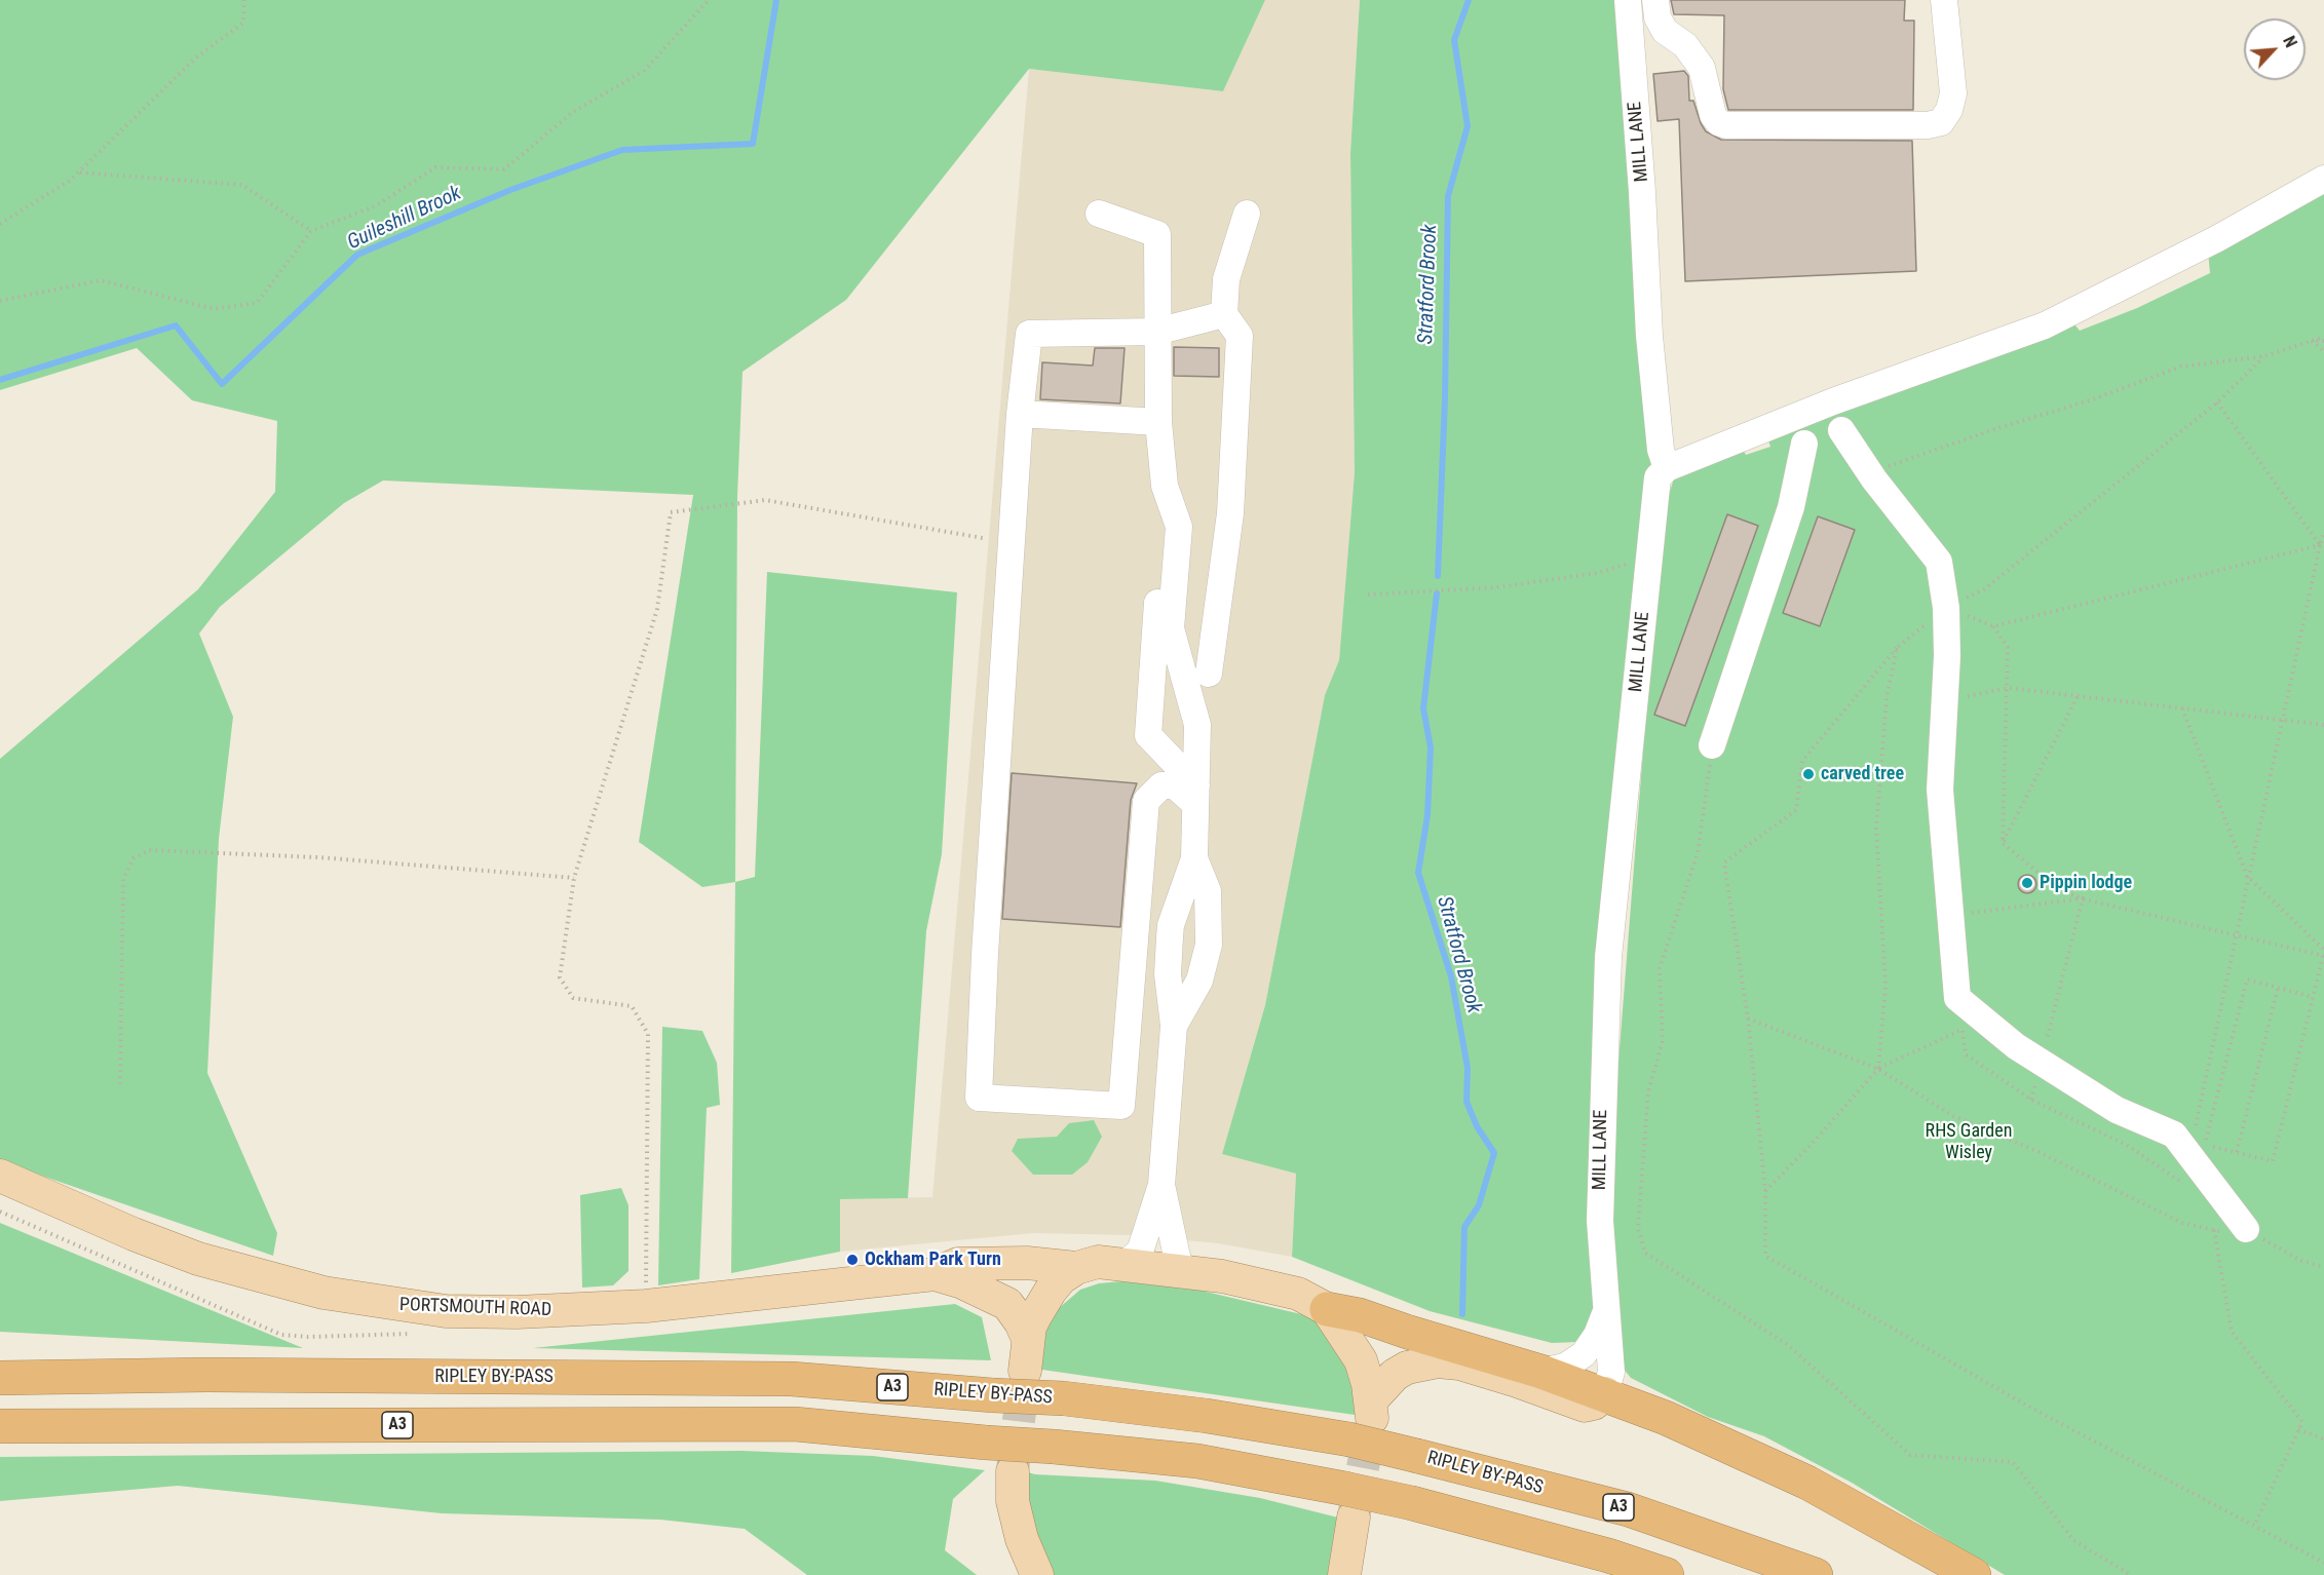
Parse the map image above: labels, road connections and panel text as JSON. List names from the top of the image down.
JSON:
{
  "streets": {
    "highway": ["RIPLEY BY-PASS", "A3"],
    "main road": ["PORTSMOUTH ROAD"],
    "street": ["MILL LANE"]
  },
  "water": ["Guileshill Brook", "Stratford Brook"],
  "parks": ["RHS Garden Wisley"],
  "places": ["carved tree", "Pippin lodge", "Ockham Park Turn"],
  "north": "top right"
}
